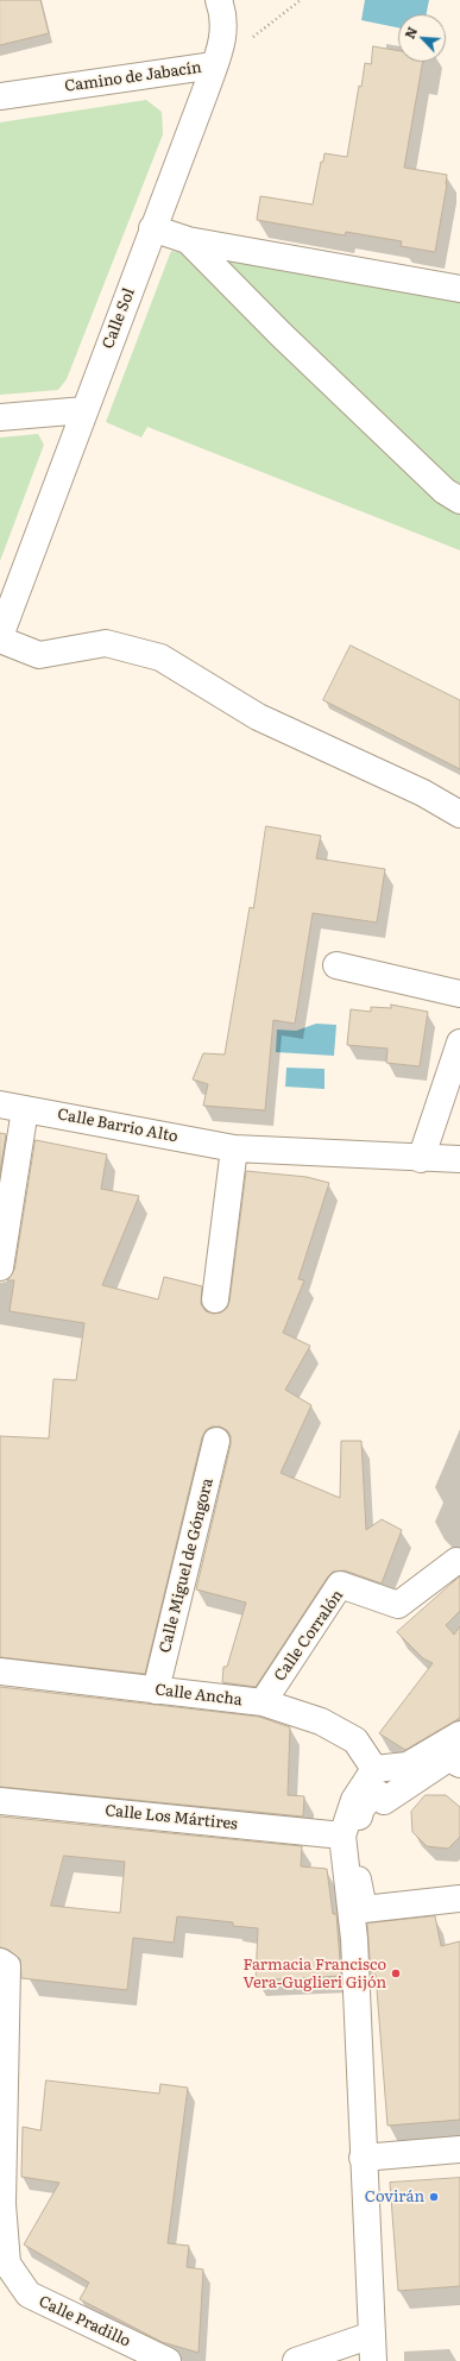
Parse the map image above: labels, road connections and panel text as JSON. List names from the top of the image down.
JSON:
{
  "streets": {
    "street": [
      "Camino de Jabacín",
      "Calle Sol",
      "Calle Barrio Alto",
      "Calle Miguel de Góngora",
      "Calle Corralón",
      "Calle Ancha",
      "Calle Los Mártires",
      "Calle Pradillo"
    ]
  },
  "crossings": [
    ["Camino de Jabacín", "Calle Sol"],
    ["Calle Miguel de Góngora", "Calle Ancha"],
    ["Calle Corralón", "Calle Ancha"]
  ],
  "places": ["Farmacia Francisco Vera-Guglieri Gijón", "Covirán"],
  "north": "top left"
}
